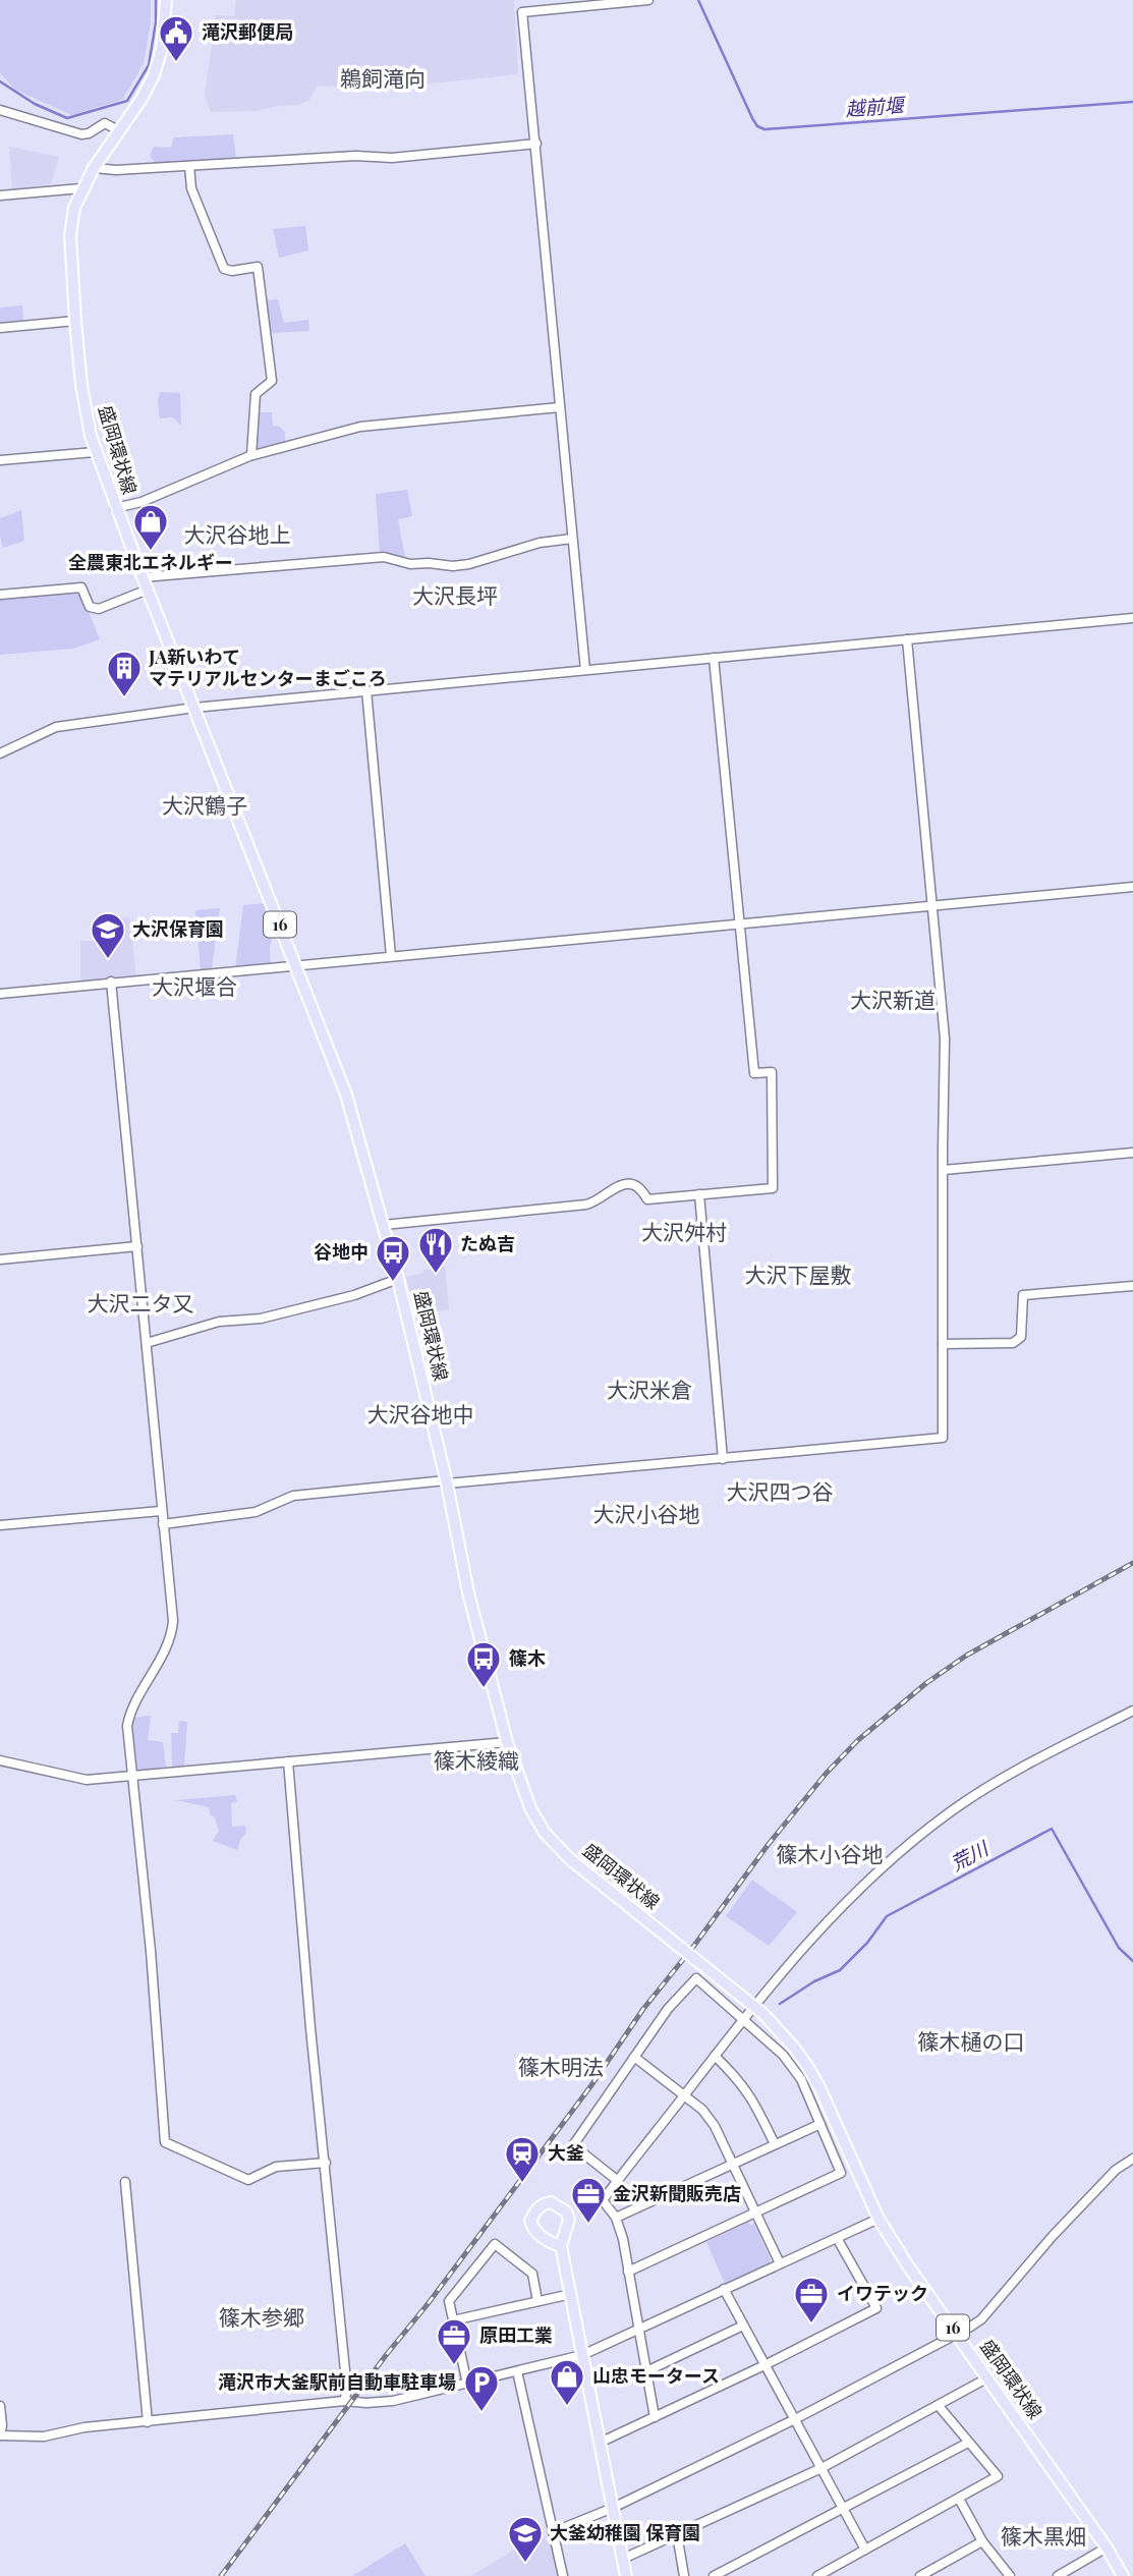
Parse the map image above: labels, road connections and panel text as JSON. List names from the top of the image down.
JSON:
{
  "streets": {
    "main road": ["盛岡環状線", "16"]
  },
  "districts": [
    "鵜飼滝向",
    "大沢谷地上",
    "大沢長坪",
    "大沢鶴子",
    "大沢堰合",
    "大沢新道",
    "大沢舛村",
    "大沢下屋敷",
    "大沢二タ又",
    "大沢米倉",
    "大沢谷地中",
    "大沢四つ谷",
    "大沢小谷地",
    "篠木綾織",
    "篠木小谷地",
    "篠木樋の口",
    "篠木明法",
    "篠木参郷",
    "篠木黒畑"
  ],
  "water": ["越前堰", "荒川"],
  "places": {
    "public building": ["滝沢郵便局"],
    "shop": ["全農東北エネルギー", "山忠モータース"],
    "building": ["JA新いわて マテリアルセンターまごころ"],
    "school or university": ["大沢保育園", "大釜幼稚園 保育園"],
    "restaurant": ["たぬ吉"],
    "bus stop": ["谷地中", "篠木"],
    "station": ["大釜"],
    "office": ["金沢新聞販売店", "イワテック", "原田工業"],
    "parking": ["滝沢市大釜駅前自動車駐車場"]
  }
}
